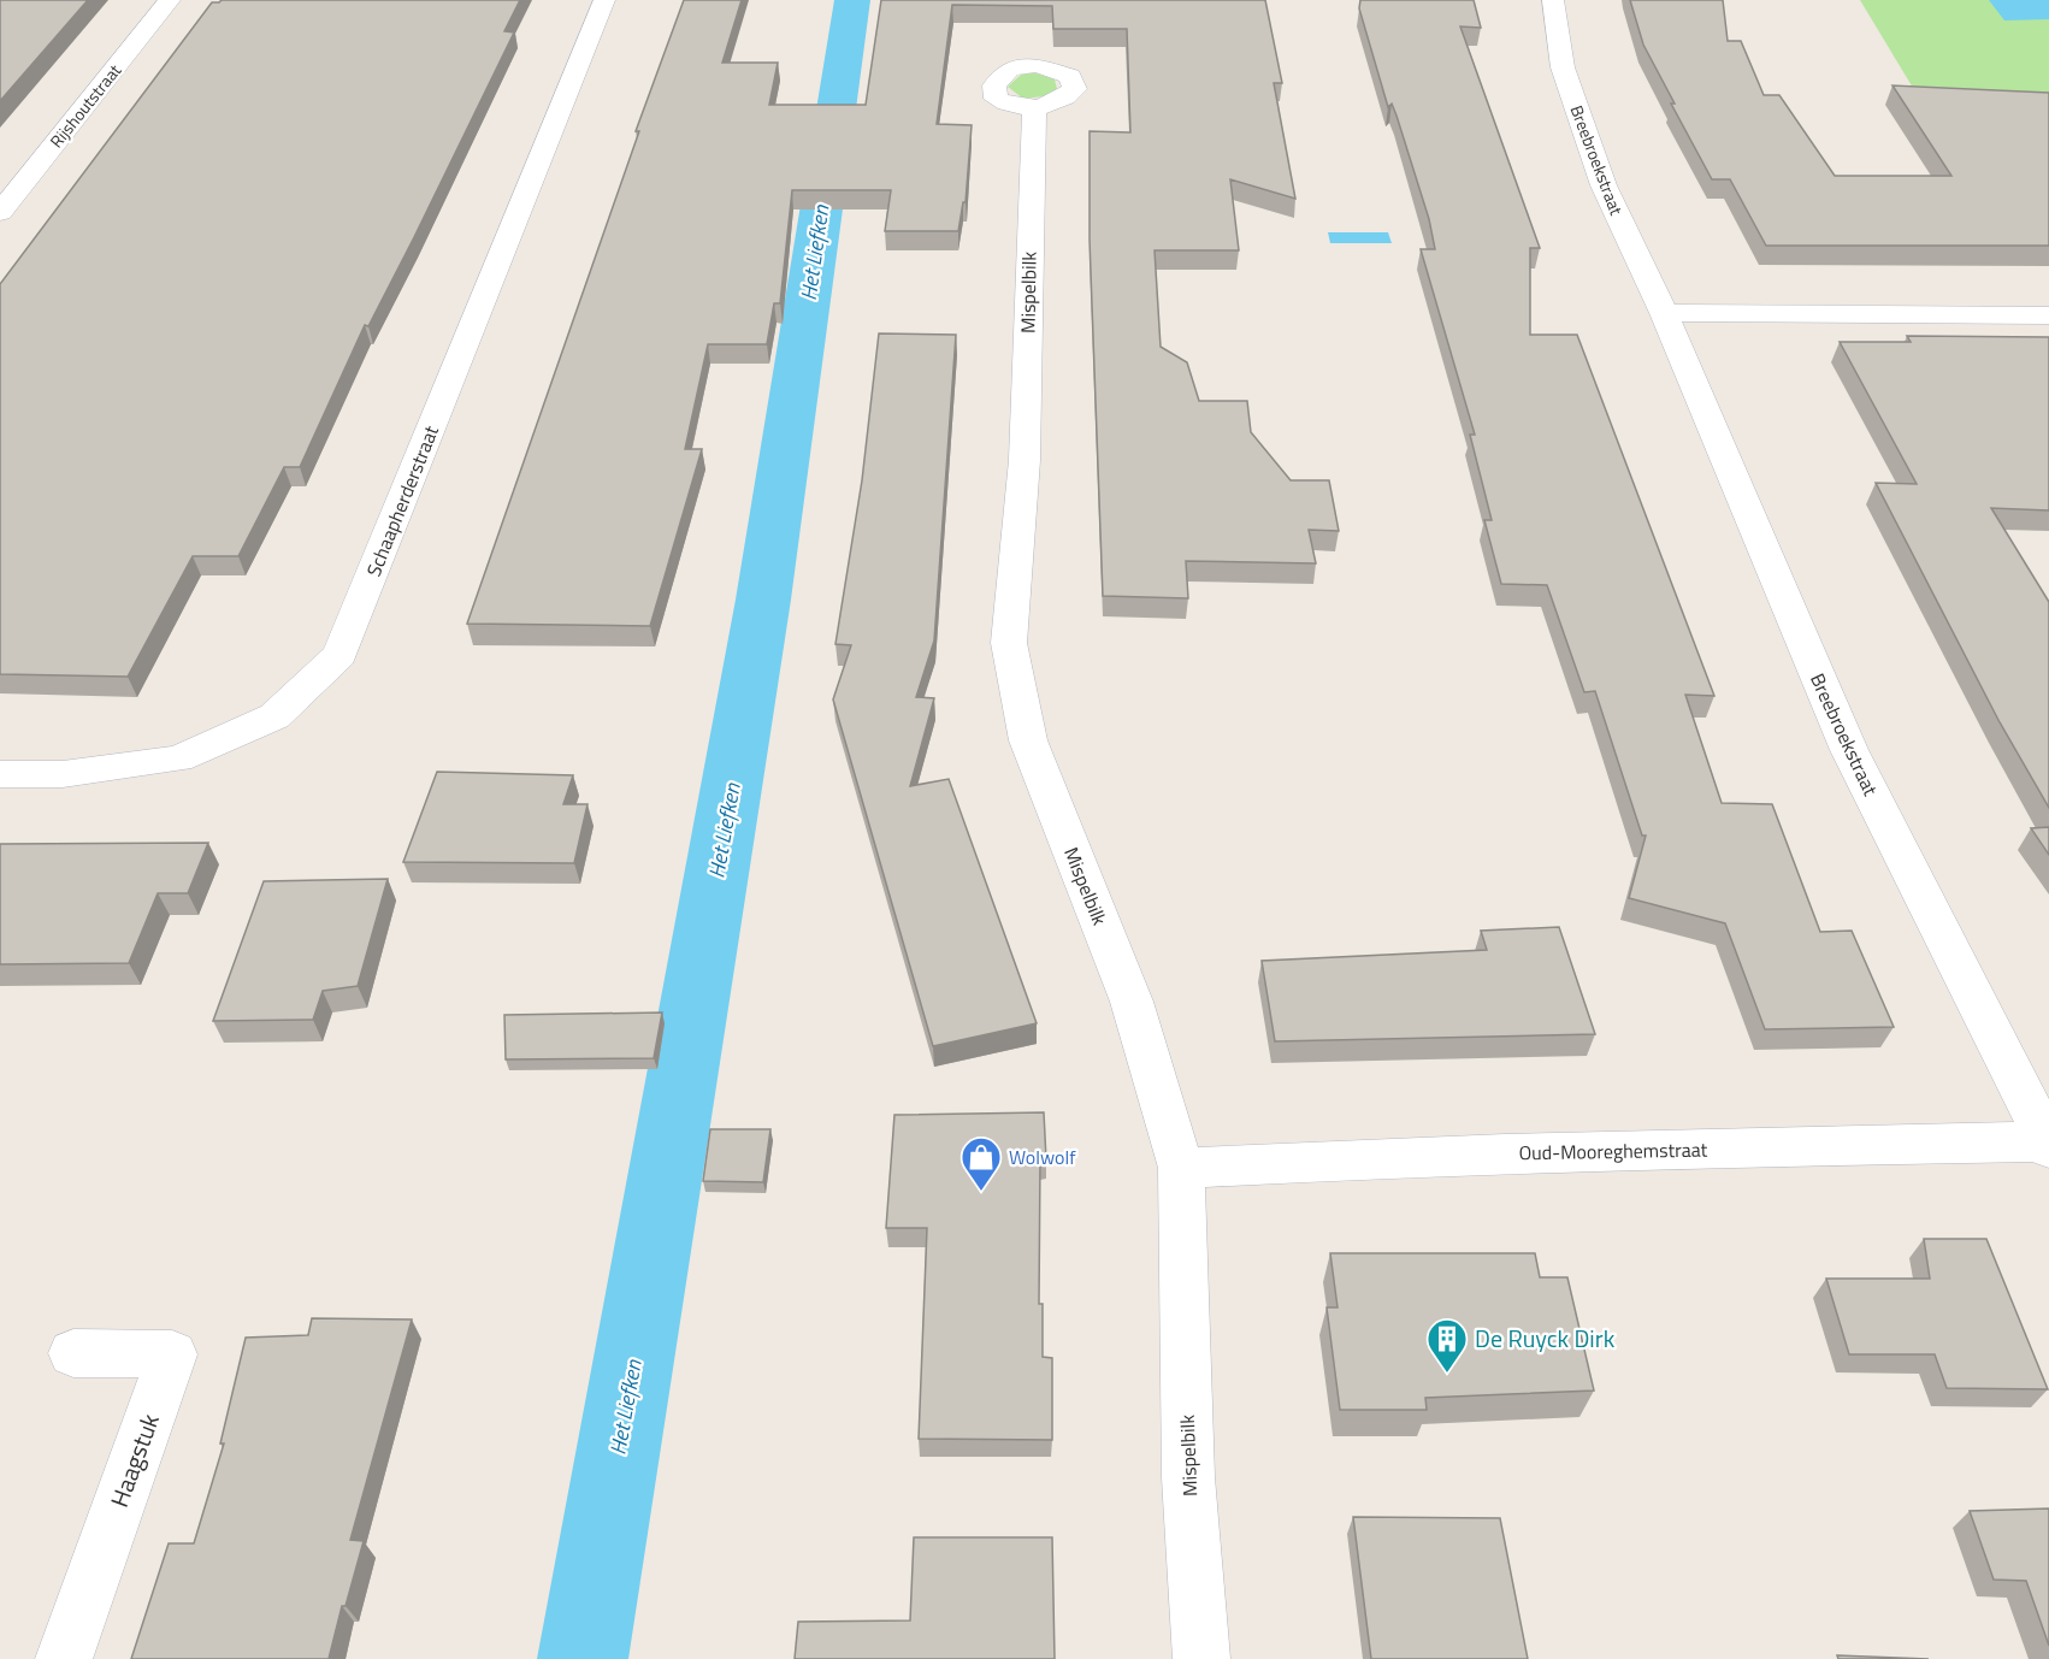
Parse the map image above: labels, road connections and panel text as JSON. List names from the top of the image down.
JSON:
{
  "streets": {
    "street": [
      "Rijshoutstraat",
      "Breebroekstraat",
      "Mispelbilk",
      "Schaapherderstraat",
      "Oud-Mooreghemstraat",
      "Haagstuk"
    ]
  },
  "crossings": [
    ["Breebroekstraat", "Oud-Mooreghemstraat"],
    ["Mispelbilk", "Oud-Mooreghemstraat"]
  ],
  "water": ["Het Liefken"],
  "places": {
    "shop": ["Wolwolf"],
    "building": ["De Ruyck Dirk"]
  }
}
